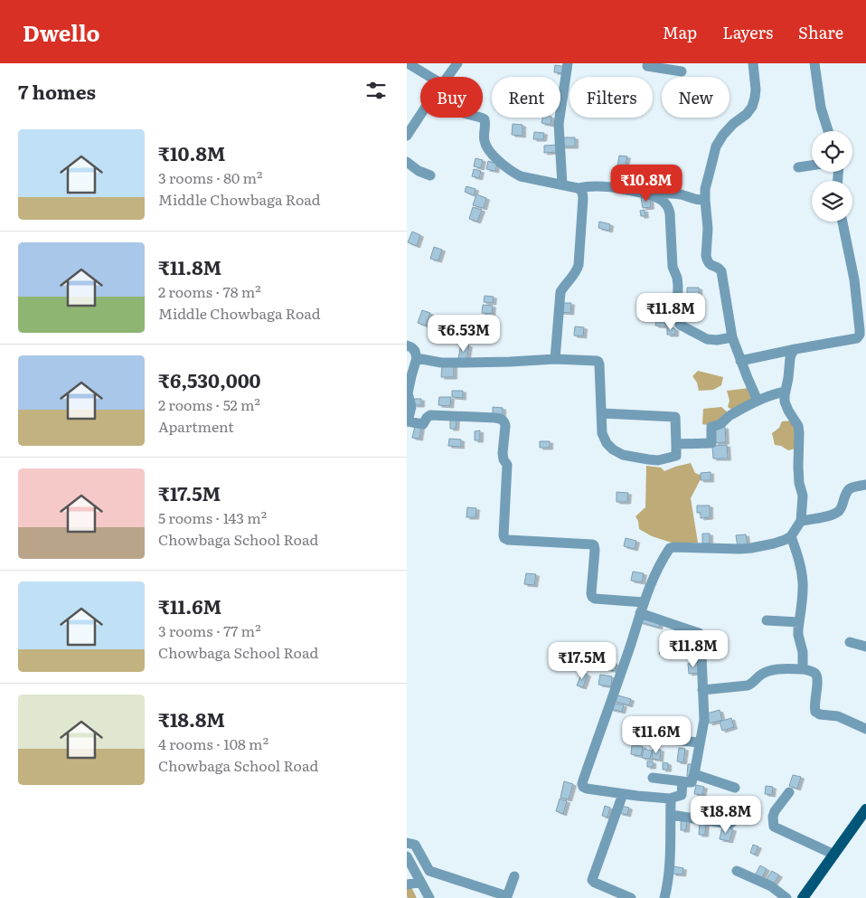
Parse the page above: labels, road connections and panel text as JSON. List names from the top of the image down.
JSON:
{
  "page": {
    "header": "Dwello",
    "nav": ["Map", "Layers", "Share"],
    "heading": "7 homes",
    "chip": [
      "Buy",
      "Rent",
      "Filters",
      "New"
    ],
    "list": [
      {
        "name": "₹10.8M",
        "note": "3 rooms · 80 m² · Middle Chowbaga Road"
      },
      {
        "name": "₹11.8M",
        "note": "2 rooms · 78 m² · Middle Chowbaga Road"
      },
      {
        "name": "₹6,530,000",
        "note": "2 rooms · 52 m² · Apartment"
      },
      {
        "name": "₹17.5M",
        "note": "5 rooms · 143 m² · Chowbaga School Road"
      },
      {
        "name": "₹11.6M",
        "note": "3 rooms · 77 m² · Chowbaga School Road"
      },
      {
        "name": "₹18.8M",
        "note": "4 rooms · 108 m² · Chowbaga School Road"
      }
    ],
    "price": [
      "₹10.8M",
      "₹11.8M",
      "₹6.53M",
      "₹11.8M",
      "₹17.5M",
      "₹11.6M",
      "₹18.8M"
    ]
  }
}
